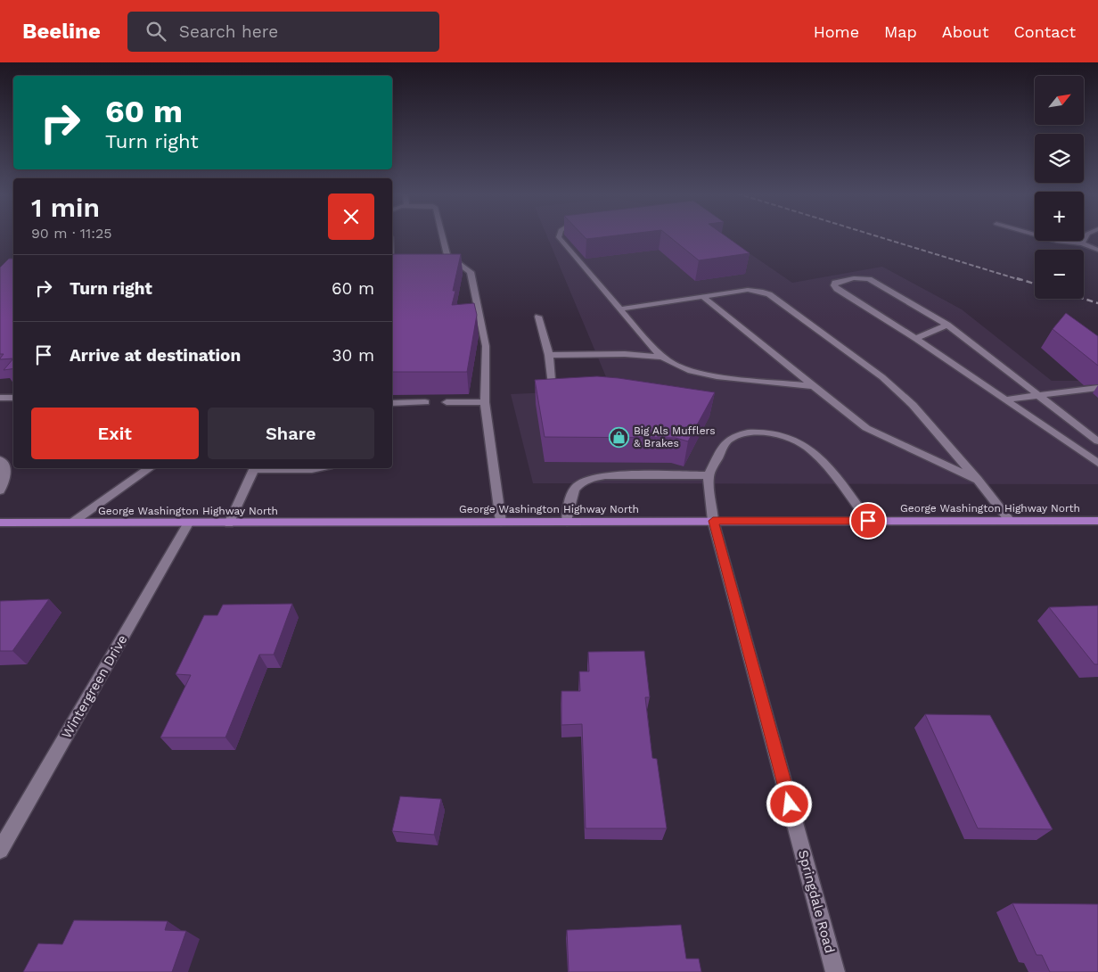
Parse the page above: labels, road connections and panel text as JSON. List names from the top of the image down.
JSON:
{
  "streets": {
    "main road": ["George Washington Highway North"],
    "street": ["Wintergreen Drive", "Springdale Road"]
  },
  "crossings": [
    ["George Washington Highway North", "Wintergreen Drive"],
    ["George Washington Highway North", "Springdale Road"]
  ],
  "places": {
    "shop": ["Big Als Mufflers & Brakes"]
  },
  "north": "top right",
  "page": {
    "header": "Beeline",
    "search": "Search here",
    "nav": [
      "Home",
      "Map",
      "About",
      "Contact"
    ],
    "map_buttons": ["+", "−"],
    "turn": ["60 m", "Turn right"],
    "heading": ["1 min", "90 m · 11:25"],
    "list": [
      {
        "name": "Turn right",
        "value": "60 m"
      },
      {
        "name": "Arrive at destination",
        "value": "30 m"
      }
    ],
    "buttons": ["Exit", "Share"]
  }
}
